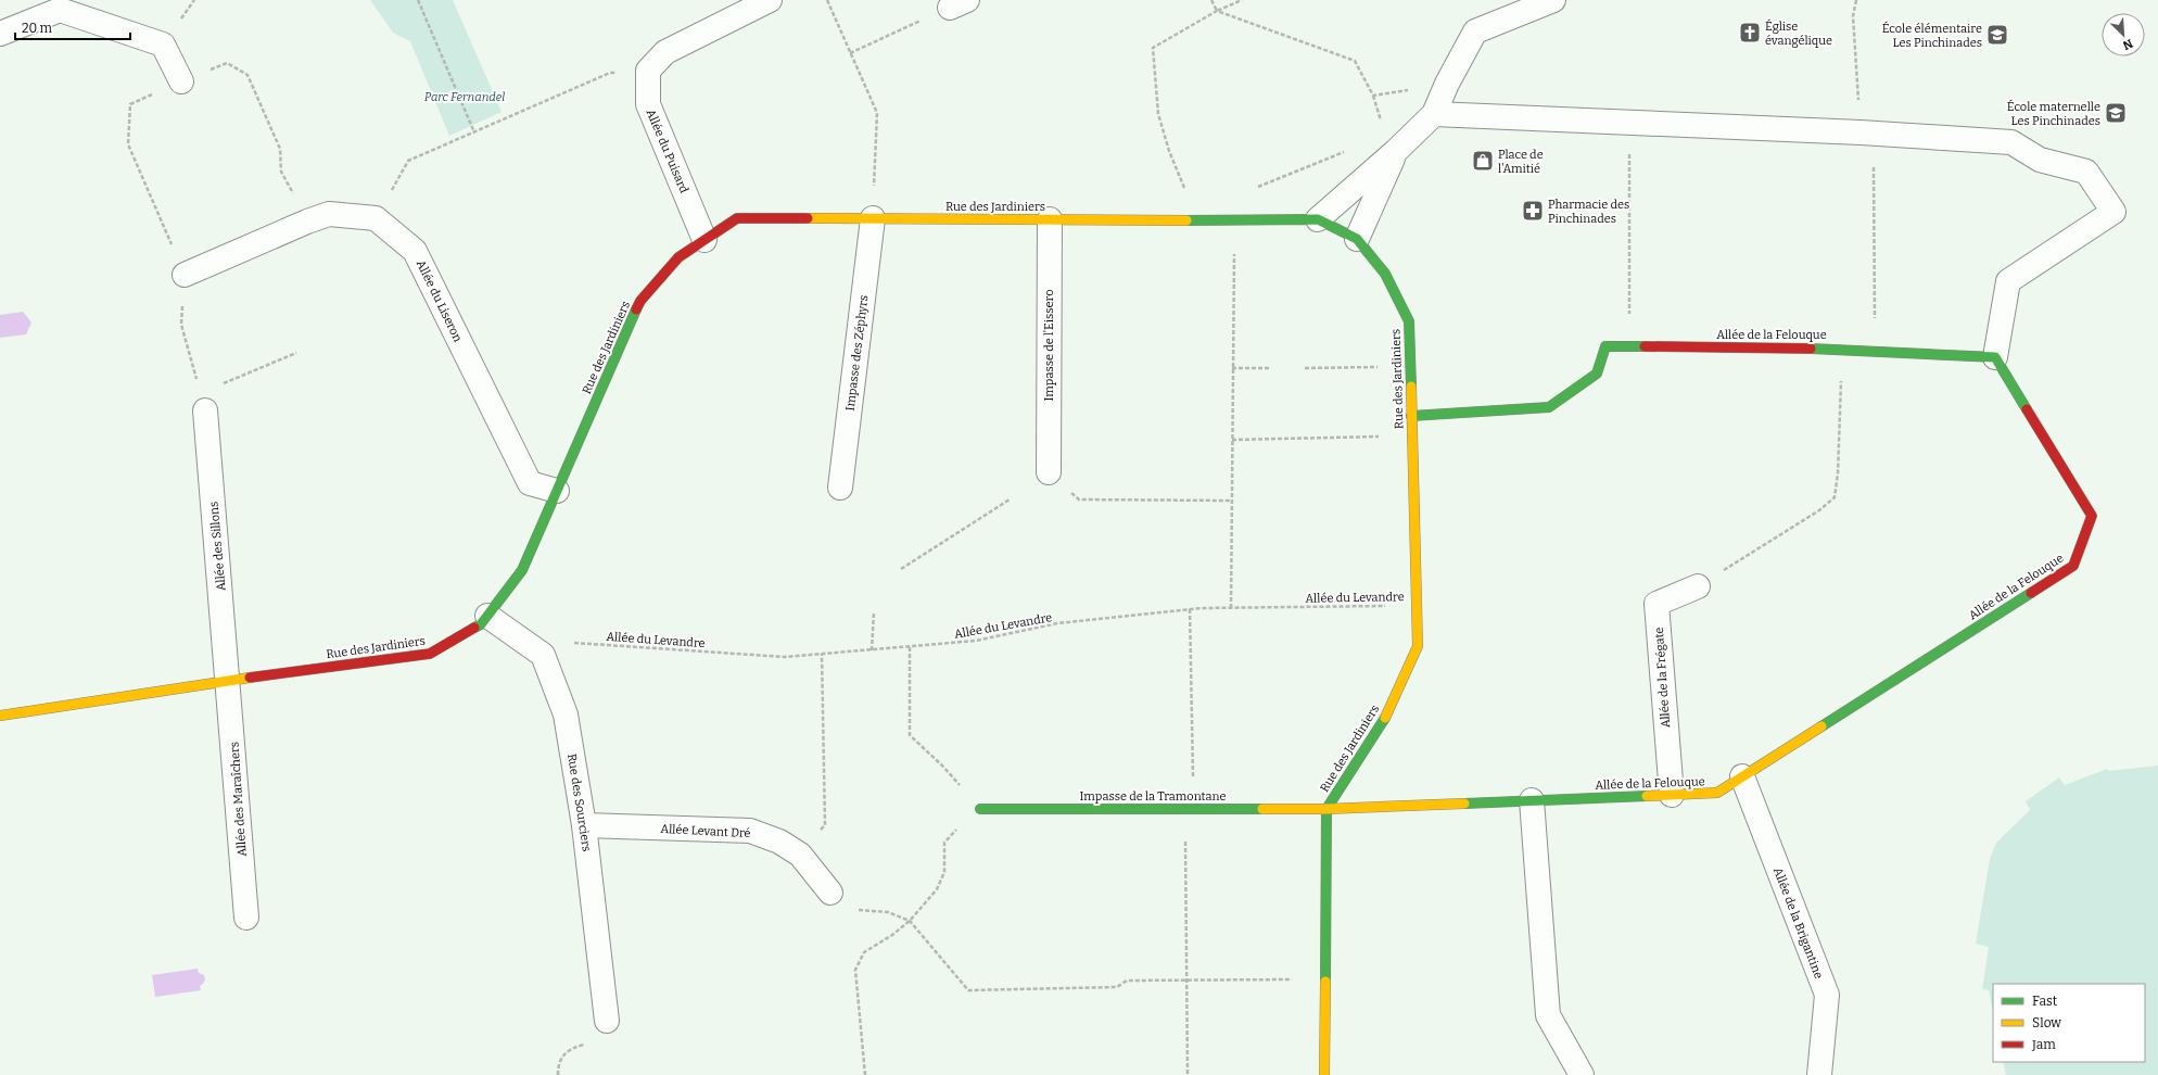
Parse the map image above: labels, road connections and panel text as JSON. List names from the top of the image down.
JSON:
{
  "streets": {
    "street": [
      "Allée du Puisard",
      "Rue des Jardiniers",
      "Allée du Liseron",
      "Allée de la Felouque",
      "Impasse de l’Eissero",
      "Impasse des Zéphyrs",
      "Allée des Sillons",
      "Allée de la Frégate",
      "Impasse de la Tramontane",
      "Allée des Maraîchers",
      "Rue des Sourciers",
      "Allée Levant Dré",
      "Allée de la Brigantine"
    ],
    "path": ["Allée du Levandre"]
  },
  "crossings": [
    ["Allée du Puisard", "Rue des Jardiniers"],
    ["Rue des Jardiniers", "Allée du Liseron"],
    ["Rue des Jardiniers", "Allée de la Felouque"],
    ["Rue des Jardiniers", "Impasse de l’Eissero"],
    ["Rue des Jardiniers", "Impasse des Zéphyrs"],
    ["Rue des Jardiniers", "Allée des Sillons"],
    ["Rue des Jardiniers", "Allée du Levandre"],
    ["Rue des Jardiniers", "Impasse de la Tramontane"],
    ["Rue des Jardiniers", "Allée des Maraîchers"],
    ["Allée de la Felouque", "Allée de la Frégate"],
    ["Allée de la Felouque", "Impasse de la Tramontane"],
    ["Allée de la Felouque", "Allée de la Brigantine"],
    ["Allée des Sillons", "Allée des Maraîchers"],
    ["Allée du Levandre", "Rue des Sourciers"],
    ["Rue des Sourciers", "Allée Levant Dré"]
  ],
  "parks": ["Parc Fernandel"],
  "places": {
    "church": ["Église évangélique"],
    "school or university": ["École élémentaire Les Pinchinades", "École maternelle Les Pinchinades"],
    "shop": ["Place de l'Amitié"],
    "pharmacy": ["Pharmacie des Pinchinades"]
  },
  "legend": ["Fast", "Slow", "Jam"],
  "scale_bar": "20 m",
  "north": "bottom right"
}
